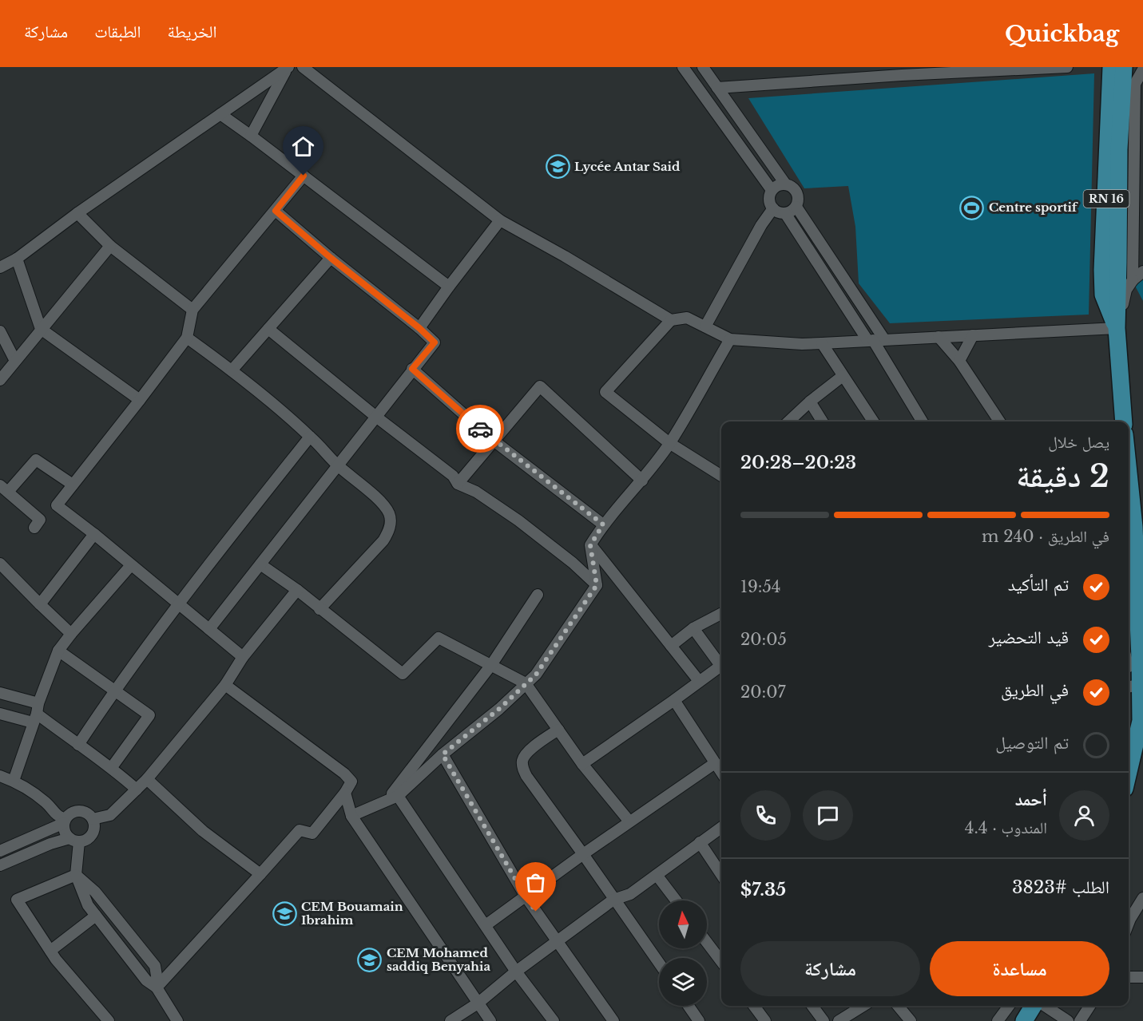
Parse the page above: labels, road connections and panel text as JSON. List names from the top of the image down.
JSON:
{
  "streets": {
    "main road": ["RN 16"]
  },
  "places": {
    "school or university": ["Lycée Antar Said", "CEM Bouamain Ibrahim", "CEM Mohamed saddiq Benyahia"],
    "sports": ["Centre sportif"]
  },
  "north": "top",
  "page": {
    "header": "Quickbag",
    "nav": ["الخريطة", "الطبقات", "مشاركة"],
    "heading": ["2 دقيقة", "يصل خلال", "20:23–20:28"],
    "panel": [
      "أحمد",
      "المندوب · 4.4",
      "الطلب #3823",
      "$7.35"
    ],
    "bar": "في الطريق · 240 m",
    "list": [
      ["تم التأكيد", "19:54"],
      ["قيد التحضير", "20:05"],
      ["في الطريق", "20:07"],
      "تم التوصيل"
    ],
    "buttons": ["مساعدة", "مشاركة"]
  }
}
